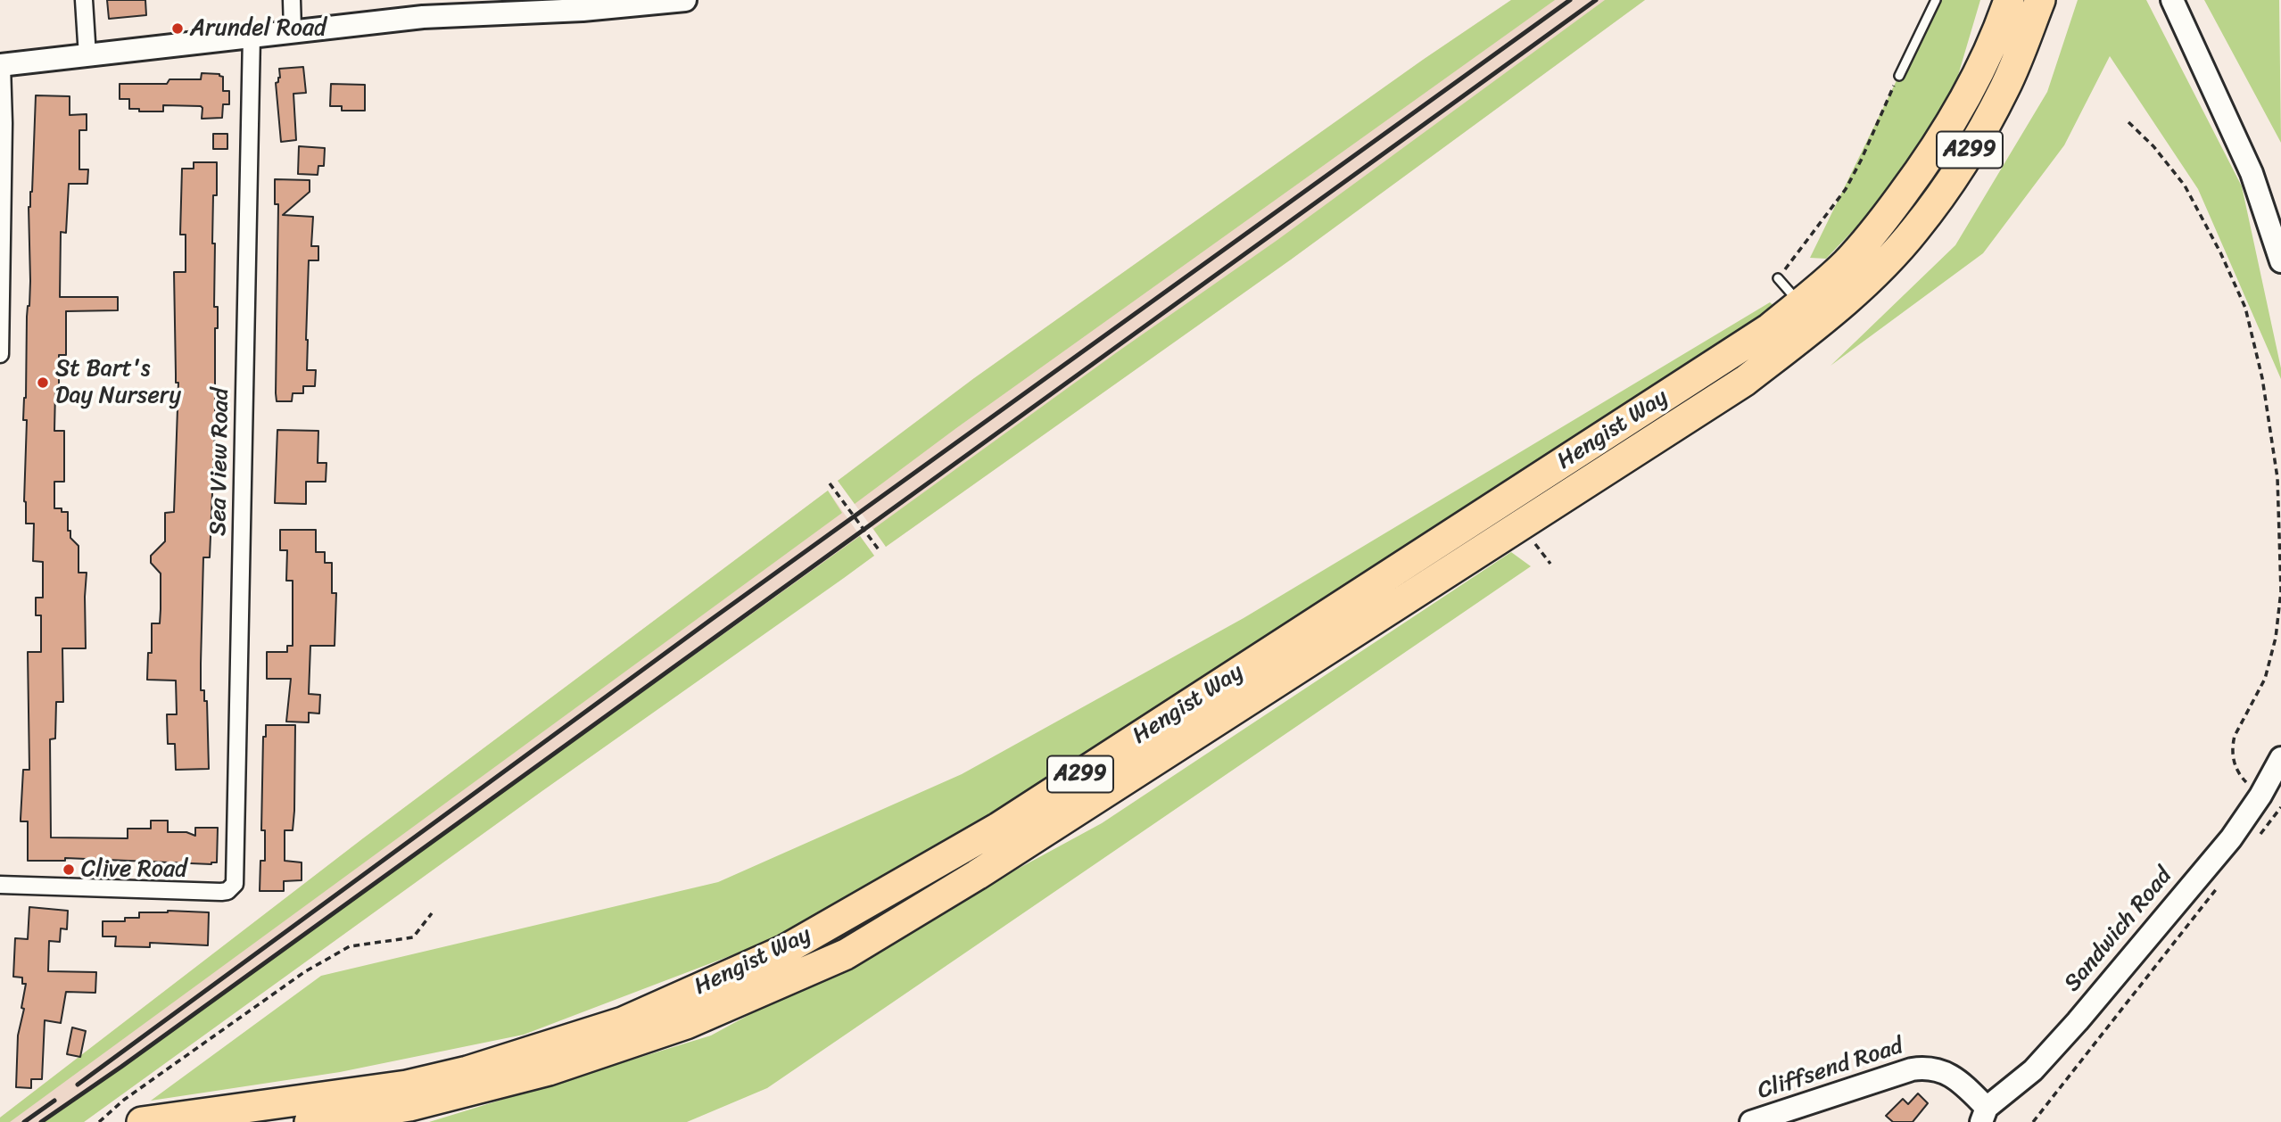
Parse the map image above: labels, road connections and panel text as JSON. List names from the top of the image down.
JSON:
{
  "streets": {
    "highway": ["A299", "Hengist Way"],
    "street": ["Sea View Road", "Sandwich Road", "Cliffsend Road"]
  },
  "crossings": [
    ["Sandwich Road", "Cliffsend Road"]
  ],
  "places": ["Arundel Road", "St Bart's Day Nursery", "Clive Road"]
}
